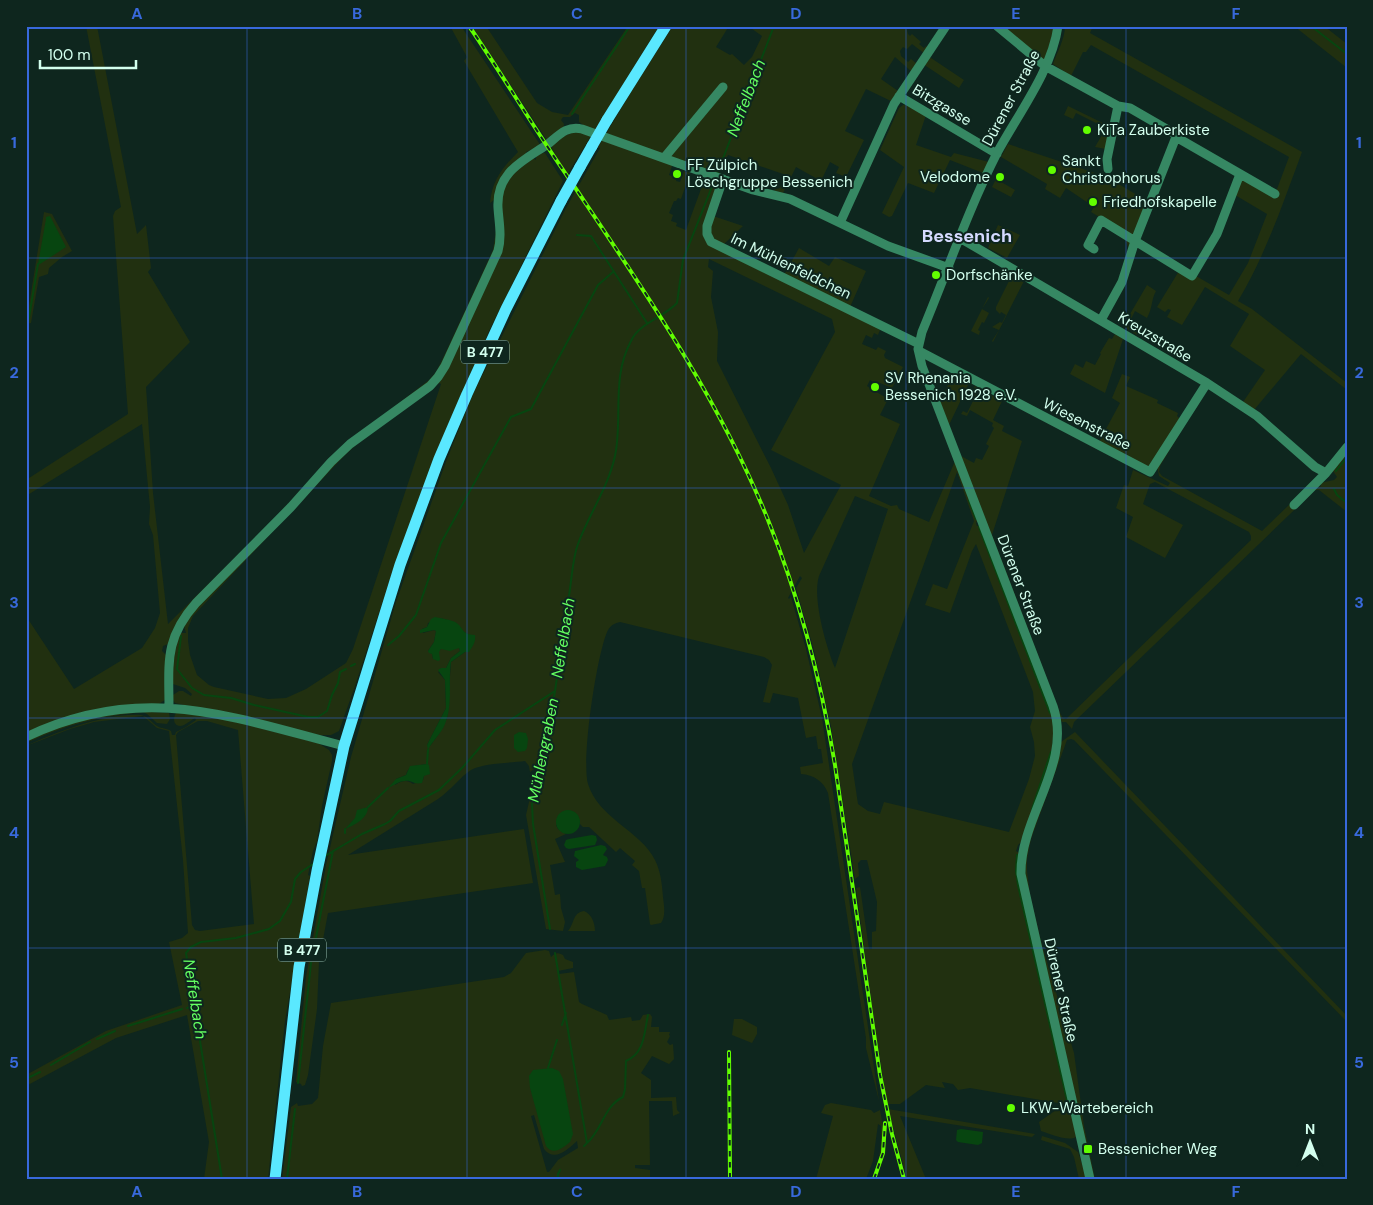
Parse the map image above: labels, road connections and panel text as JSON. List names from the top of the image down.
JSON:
{
  "streets": {
    "main road": ["B 477"],
    "street": [
      "Dürener Straße",
      "Bitzgasse",
      "Im Mühlenfeldchen",
      "Kreuzstraße",
      "Wiesenstraße"
    ]
  },
  "crossings": [
    ["Dürener Straße", "Bitzgasse"],
    ["Dürener Straße", "Im Mühlenfeldchen"],
    ["Dürener Straße", "Kreuzstraße"],
    ["Dürener Straße", "Wiesenstraße"],
    ["Im Mühlenfeldchen", "Wiesenstraße"],
    ["Kreuzstraße", "Wiesenstraße"]
  ],
  "districts": ["Bessenich"],
  "water": ["Neffelbach", "Mühlengraben"],
  "places": {
    "other": [
      "KiTa Zauberkiste",
      "Sankt Christophorus",
      "FF Zülpich Löschgruppe Bessenich",
      "Velodome",
      "Friedhofskapelle",
      "Dorfschänke",
      "SV Rhenania Bessenich 1928 e.V.",
      "LKW-Wartebereich"
    ],
    "transit": ["Bessenicher Weg"]
  },
  "scale_bar": "100 m",
  "north": "top",
  "grid": {
    "columns": [
      "A",
      "B",
      "C",
      "D",
      "E",
      "F"
    ],
    "rows": [
      "1",
      "2",
      "3",
      "4",
      "5"
    ]
  }
}
